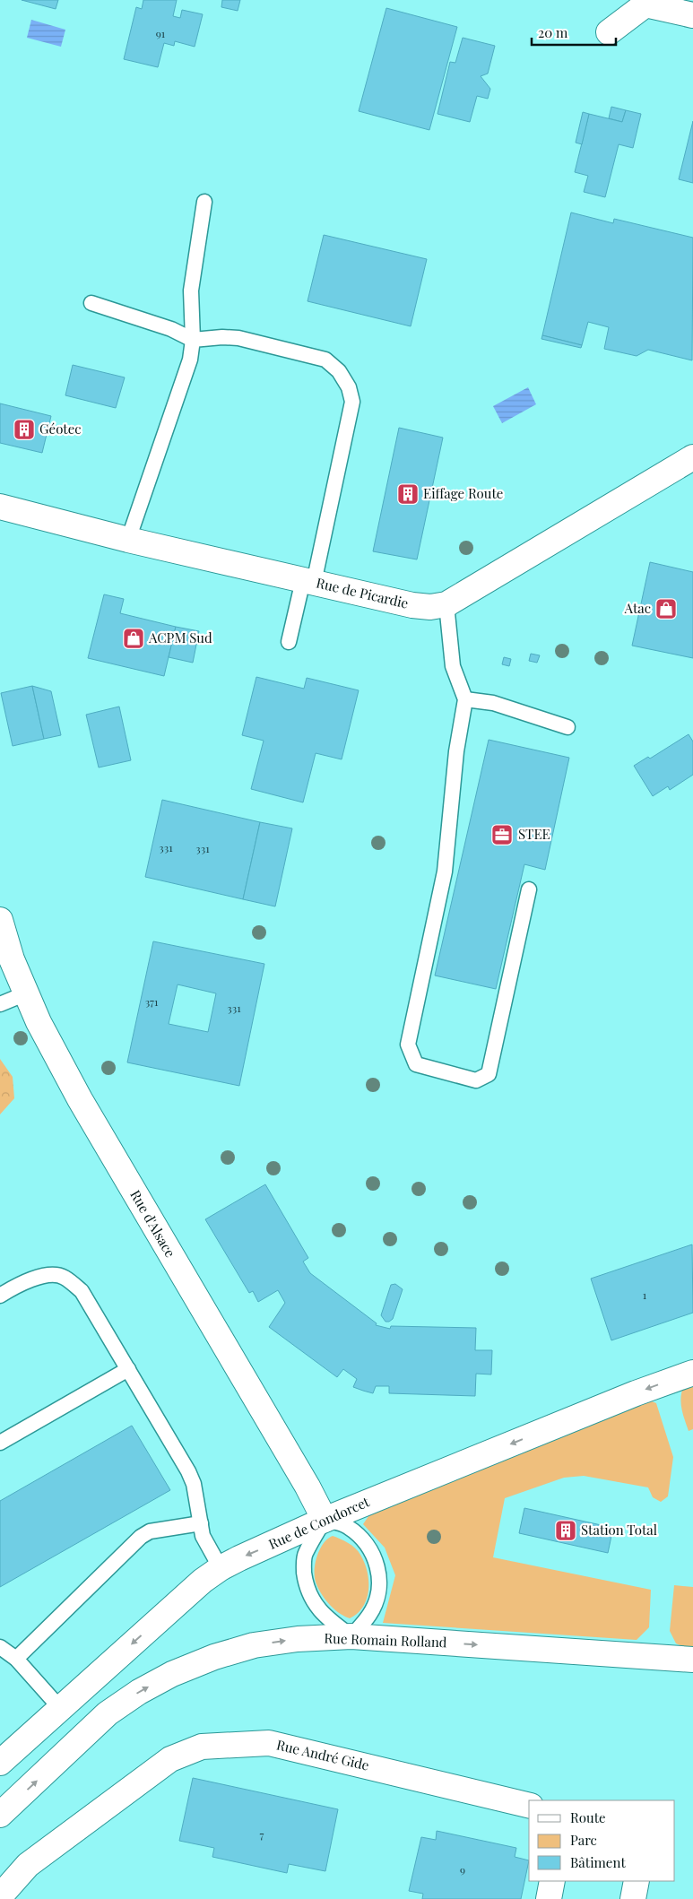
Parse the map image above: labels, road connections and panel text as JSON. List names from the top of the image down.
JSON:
{
  "streets": {
    "street": [
      "Rue de Picardie",
      "Rue d'Alsace",
      "Rue de Condorcet",
      "Rue Romain Rolland",
      "Rue André Gide"
    ]
  },
  "crossings": [
    ["Rue d'Alsace", "Rue de Condorcet"],
    ["Rue d'Alsace", "Rue Romain Rolland"],
    ["Rue de Condorcet", "Rue Romain Rolland"]
  ],
  "one_way": ["Rue de Condorcet", "Rue Romain Rolland"],
  "places": {
    "building": ["Géotec", "Eiffage Route", "Station Total"],
    "shop": ["Atac", "ACPM Sud"],
    "office": ["STEE"]
  },
  "house_numbers": [
    "91",
    "331",
    "331",
    "371",
    "331",
    "1",
    "7",
    "9"
  ],
  "legend": ["Route", "Parc", "Bâtiment"],
  "scale_bar": "20 m"
}
